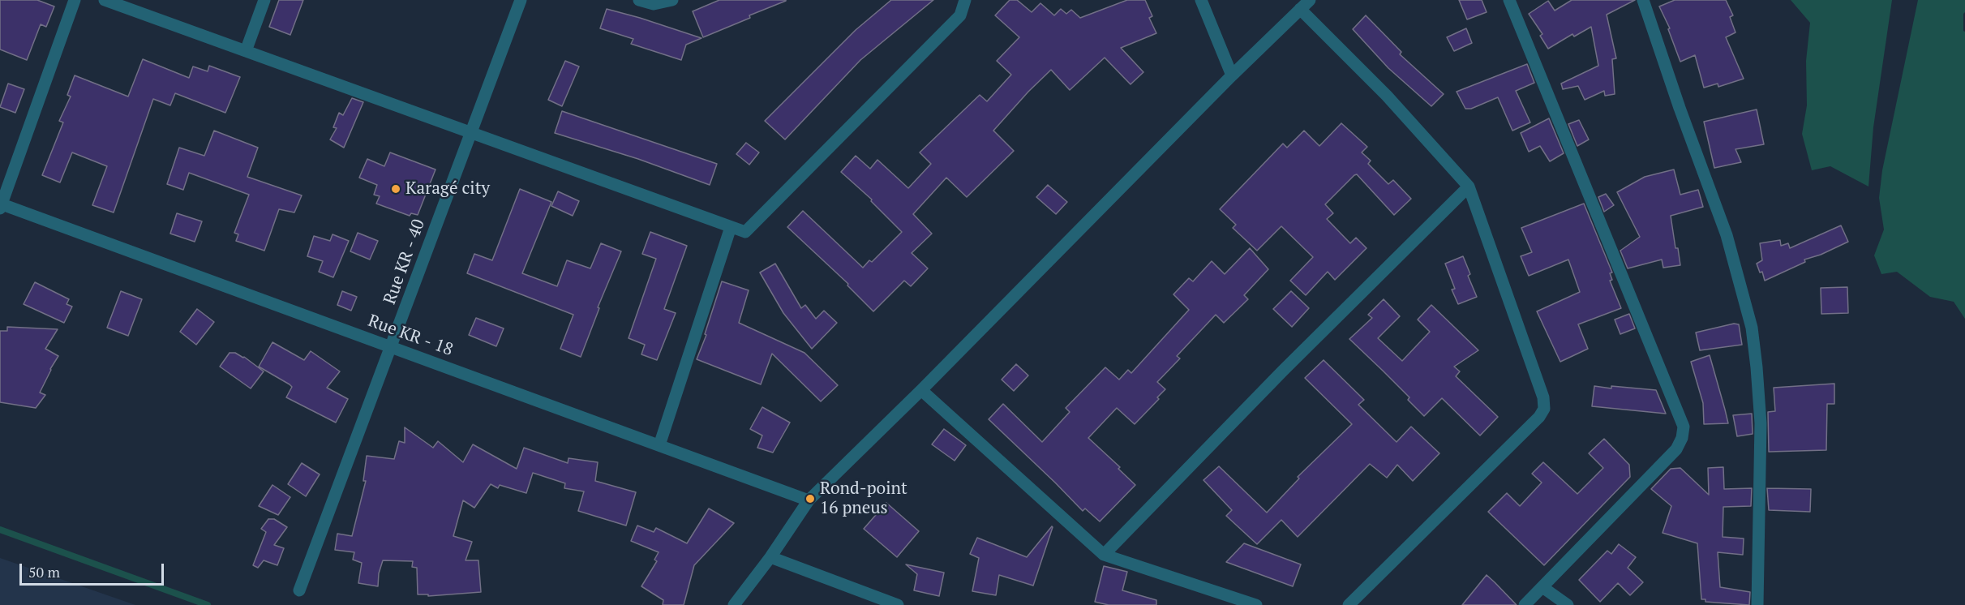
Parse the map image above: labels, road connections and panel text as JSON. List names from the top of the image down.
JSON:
{
  "streets": {
    "street": ["Rue KR - 40", "Rue KR - 18"]
  },
  "crossings": [
    ["Rue KR - 40", "Rue KR - 18"]
  ],
  "places": ["Karagé city", "Rond-point 16 pneus"],
  "scale_bar": "50 m"
}
